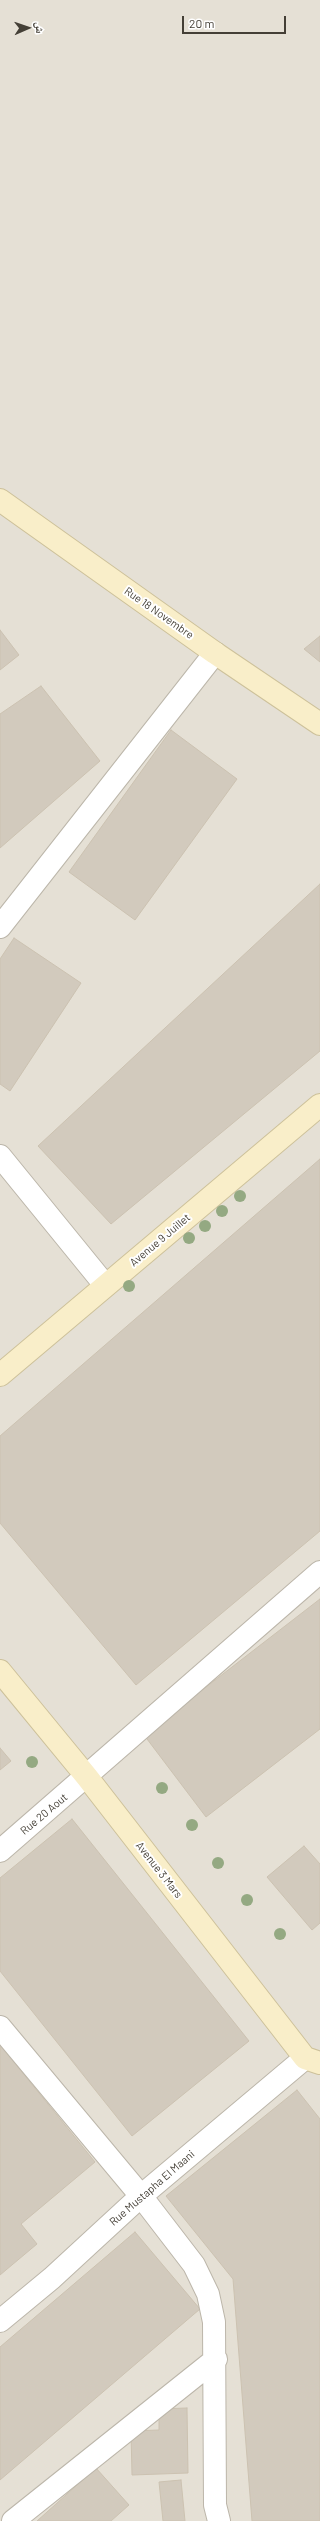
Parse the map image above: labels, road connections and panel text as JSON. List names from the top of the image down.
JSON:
{
  "streets": {
    "street": [
      "Rue 18 Novembre",
      "Avenue 9 Juillet",
      "Rue 20 Aout",
      "Avenue 3 Mars",
      "Rue Mustapha El Maani"
    ]
  },
  "crossings": [
    ["Rue 20 Aout", "Avenue 3 Mars"],
    ["Avenue 3 Mars", "Rue Mustapha El Maani"]
  ],
  "scale_bar": "20 m",
  "north": "right"
}
